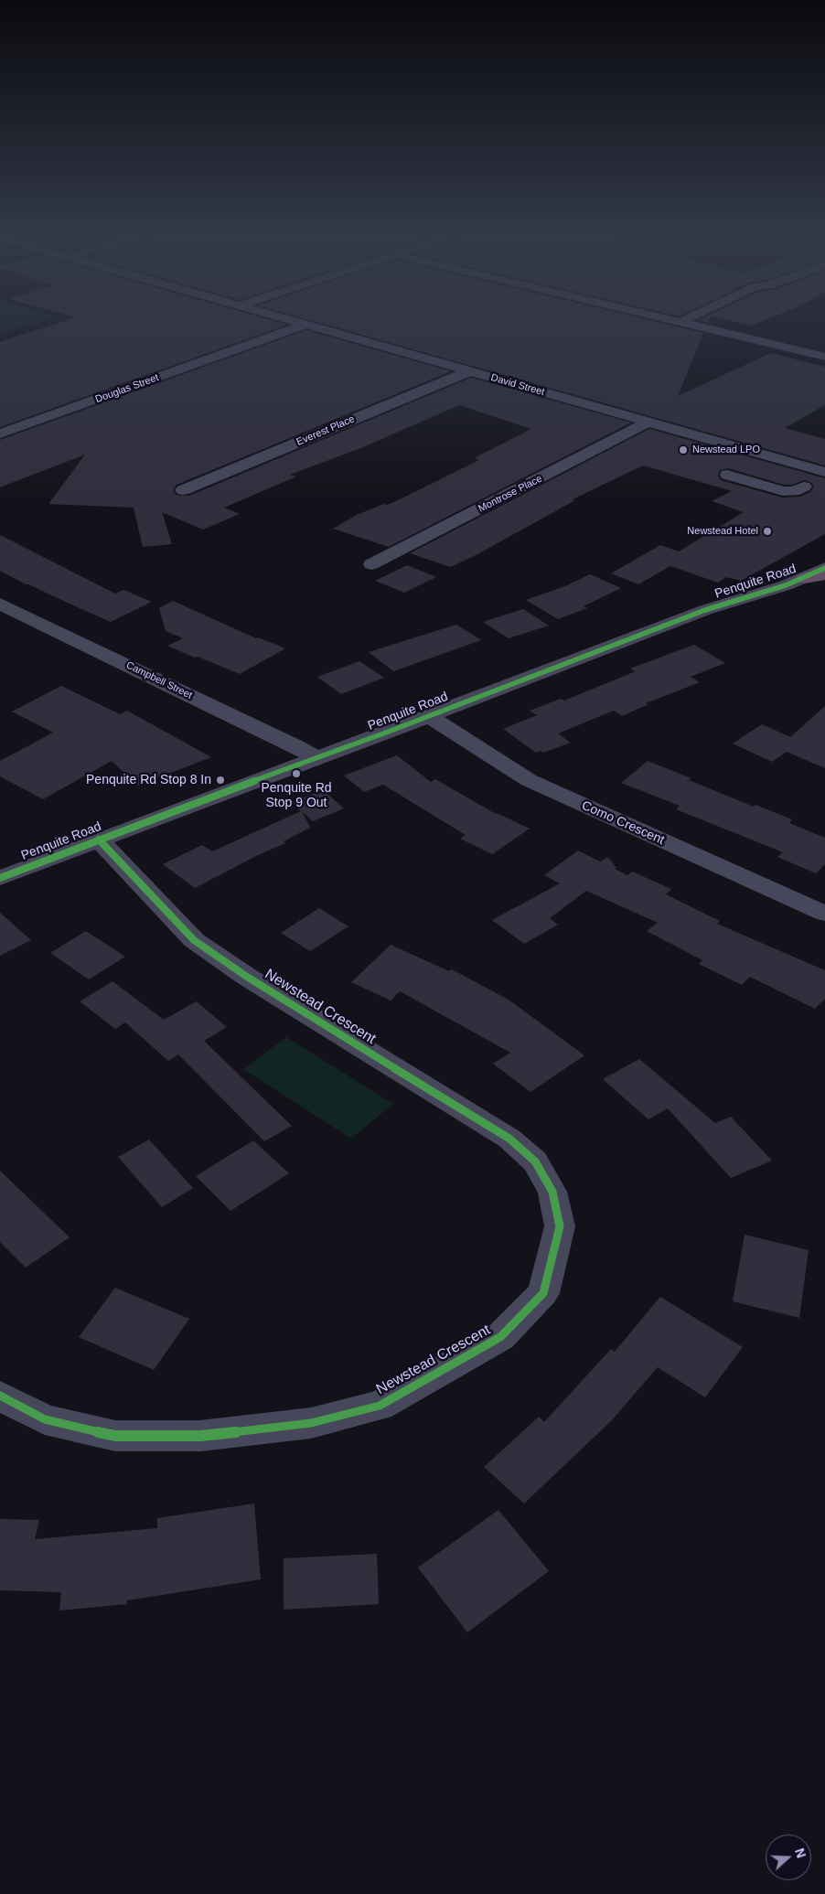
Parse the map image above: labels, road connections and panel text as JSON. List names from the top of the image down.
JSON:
{
  "streets": {
    "street": [
      "David Street",
      "Douglas Street",
      "Everest Place",
      "Montrose Place",
      "Penquite Road",
      "Campbell Street",
      "Como Crescent",
      "Newstead Crescent"
    ]
  },
  "crossings": [
    ["David Street", "Everest Place"],
    ["David Street", "Montrose Place"],
    ["Penquite Road", "Campbell Street"],
    ["Penquite Road", "Como Crescent"],
    ["Penquite Road", "Newstead Crescent"]
  ],
  "places": [
    "Newstead LPO",
    "Newstead Hotel",
    "Penquite Rd Stop 9 Out",
    "Penquite Rd Stop 8 In"
  ],
  "north": "right"
}
